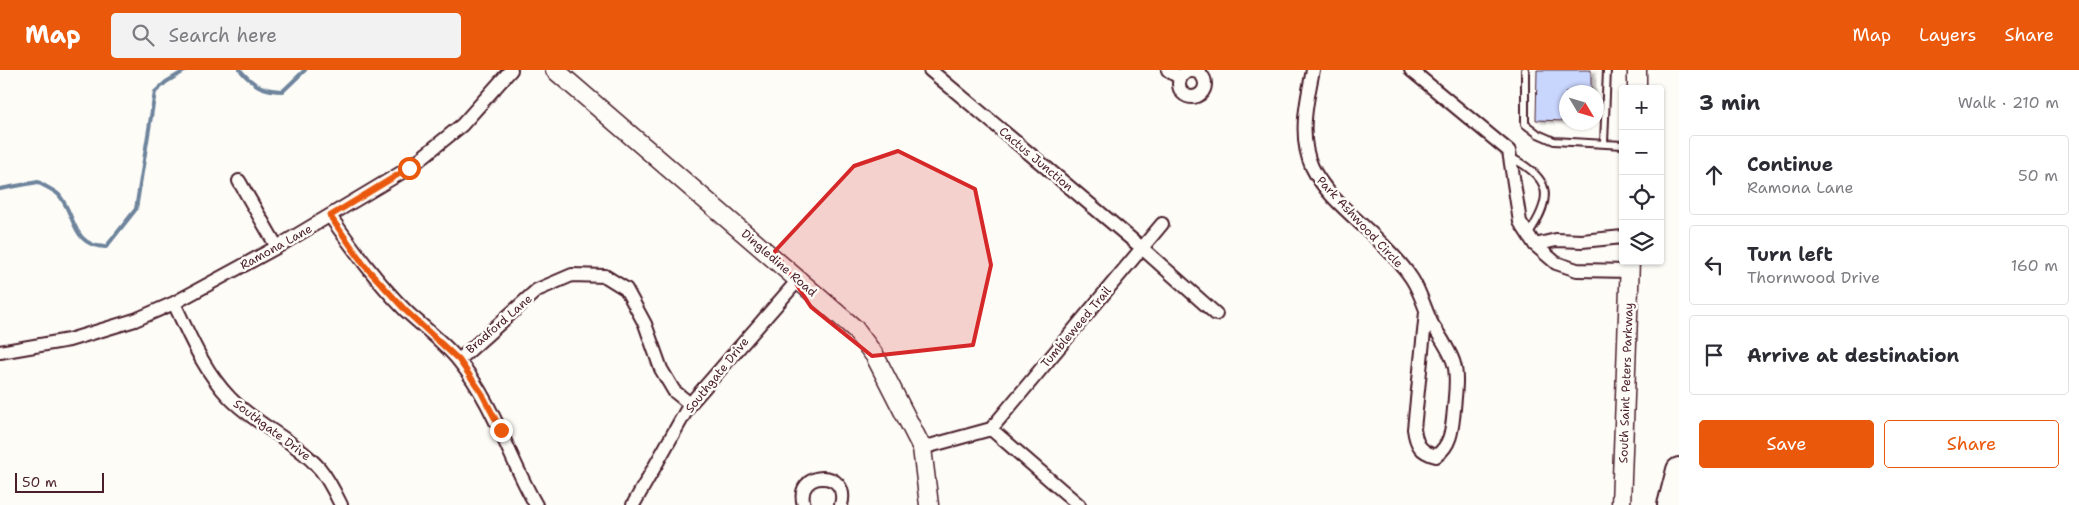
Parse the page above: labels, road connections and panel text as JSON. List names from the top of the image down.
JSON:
{
  "streets": {
    "street": [
      "Cactus Junction",
      "Park Ashwood Circle",
      "Ramona Lane",
      "Dingledine Road",
      "Bradford Lane",
      "Tumbleweed Trail",
      "Southgate Drive",
      "South Saint Peters Parkway"
    ]
  },
  "crossings": [
    ["Cactus Junction", "Tumbleweed Trail"],
    ["Ramona Lane", "Southgate Drive"],
    ["Dingledine Road", "Southgate Drive"],
    ["Bradford Lane", "Southgate Drive"]
  ],
  "scale_bar": "50 m",
  "north": "bottom right",
  "page": {
    "header": "Map",
    "search": "Search here",
    "nav": ["Map", "Layers", "Share"],
    "heading": ["3 min", "Walk · 210 m"],
    "map_buttons": ["+", "−"],
    "list": [
      ["Continue", "Ramona Lane", "50 m"],
      ["Turn left", "Thornwood Drive", "160 m"],
      "Arrive at destination"
    ],
    "buttons": ["Save", "Share"],
    "scale": "50 m"
  }
}
